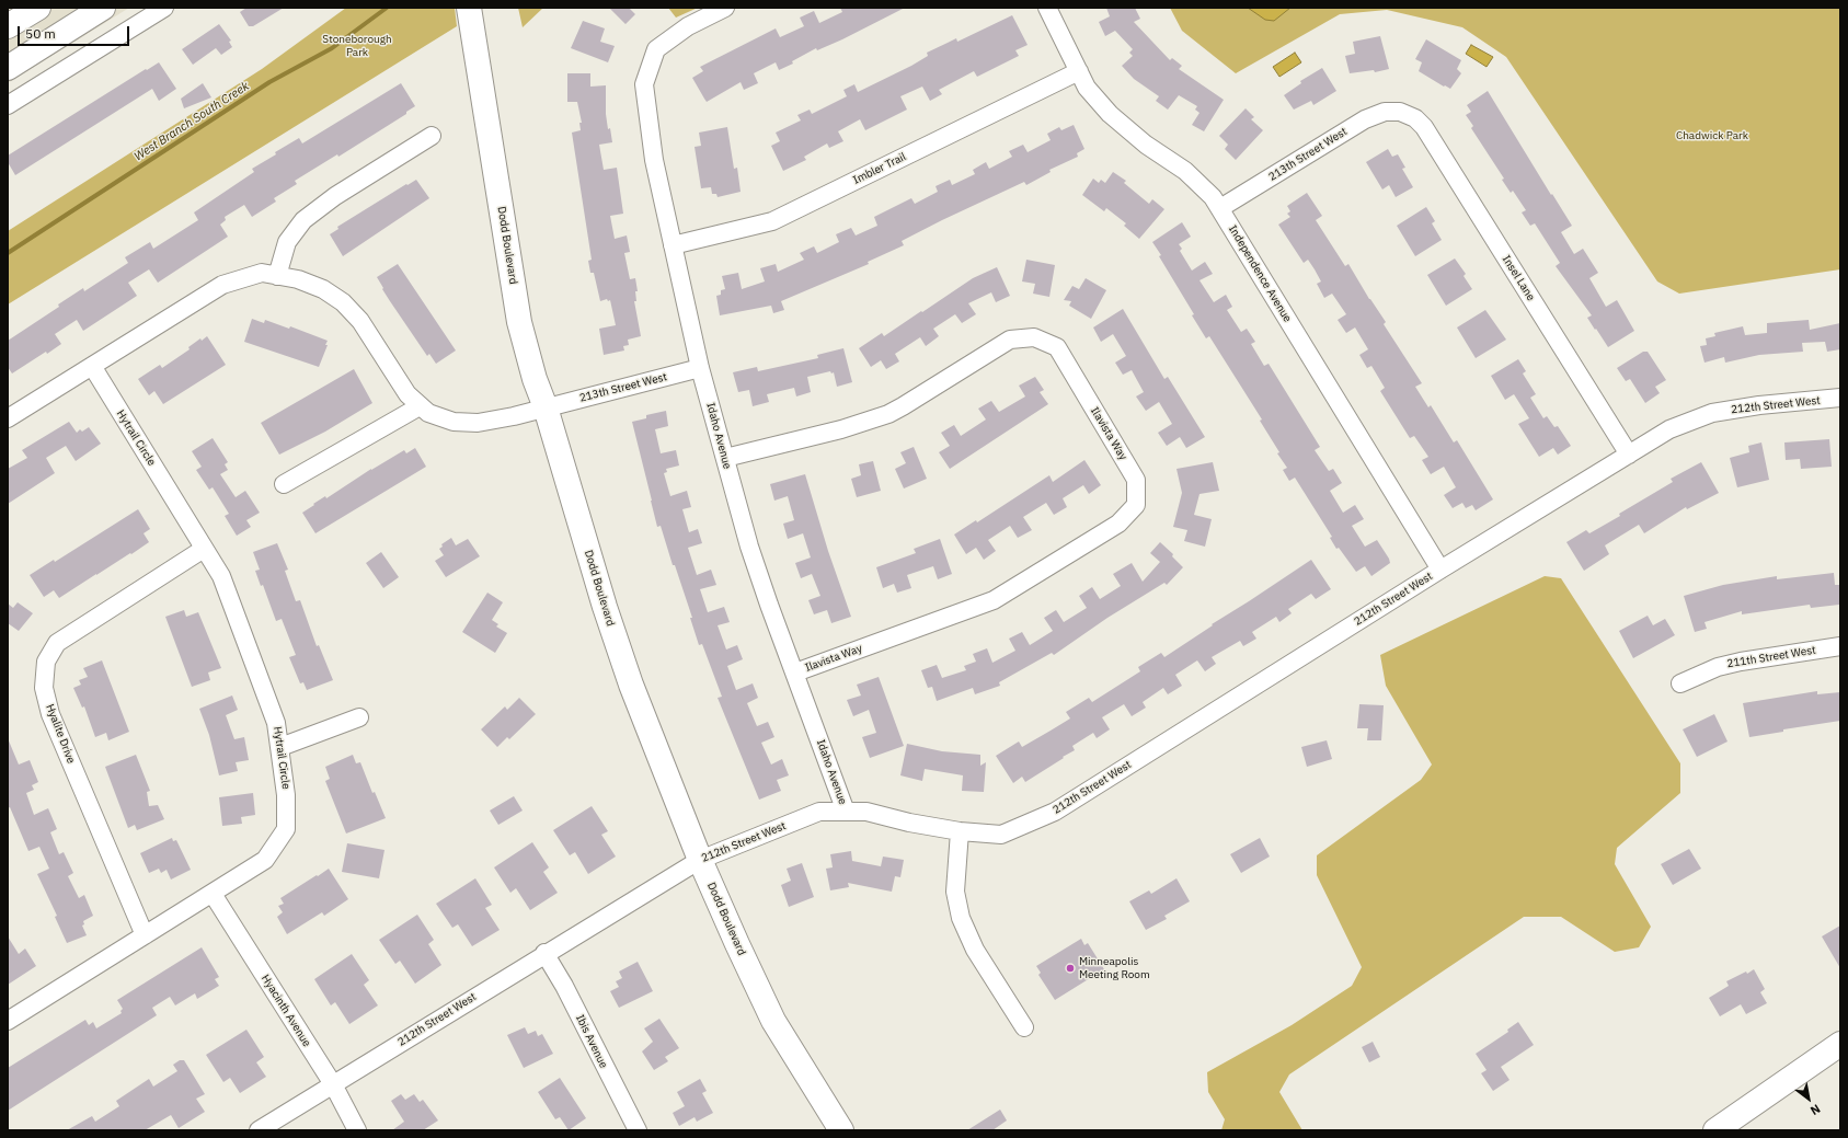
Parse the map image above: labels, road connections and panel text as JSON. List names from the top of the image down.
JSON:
{
  "streets": {
    "main road": ["Dodd Boulevard"],
    "street": [
      "213th Street West",
      "Imbler Trail",
      "Independence Avenue",
      "Insel Lane",
      "212th Street West",
      "Ilavista Way",
      "Idaho Avenue",
      "Hytrail Circle",
      "211th Street West",
      "Hyalite Drive",
      "Hyacinth Avenue",
      "Ibis Avenue"
    ]
  },
  "crossings": [
    ["213th Street West", "Dodd Boulevard"],
    ["213th Street West", "Independence Avenue"],
    ["213th Street West", "Insel Lane"],
    ["213th Street West", "Idaho Avenue"],
    ["Imbler Trail", "Independence Avenue"],
    ["Imbler Trail", "Idaho Avenue"],
    ["Dodd Boulevard", "212th Street West"],
    ["Independence Avenue", "212th Street West"],
    ["Insel Lane", "212th Street West"],
    ["212th Street West", "Idaho Avenue"],
    ["212th Street West", "Hyacinth Avenue"],
    ["212th Street West", "Ibis Avenue"],
    ["Ilavista Way", "Idaho Avenue"],
    ["Hytrail Circle", "Hyalite Drive"],
    ["Hytrail Circle", "Hyacinth Avenue"]
  ],
  "water": ["West Branch South Creek"],
  "parks": ["Stoneborough Park", "Chadwick Park"],
  "places": ["Minneapolis Meeting Room"],
  "scale_bar": "50 m",
  "north": "bottom right"
}
